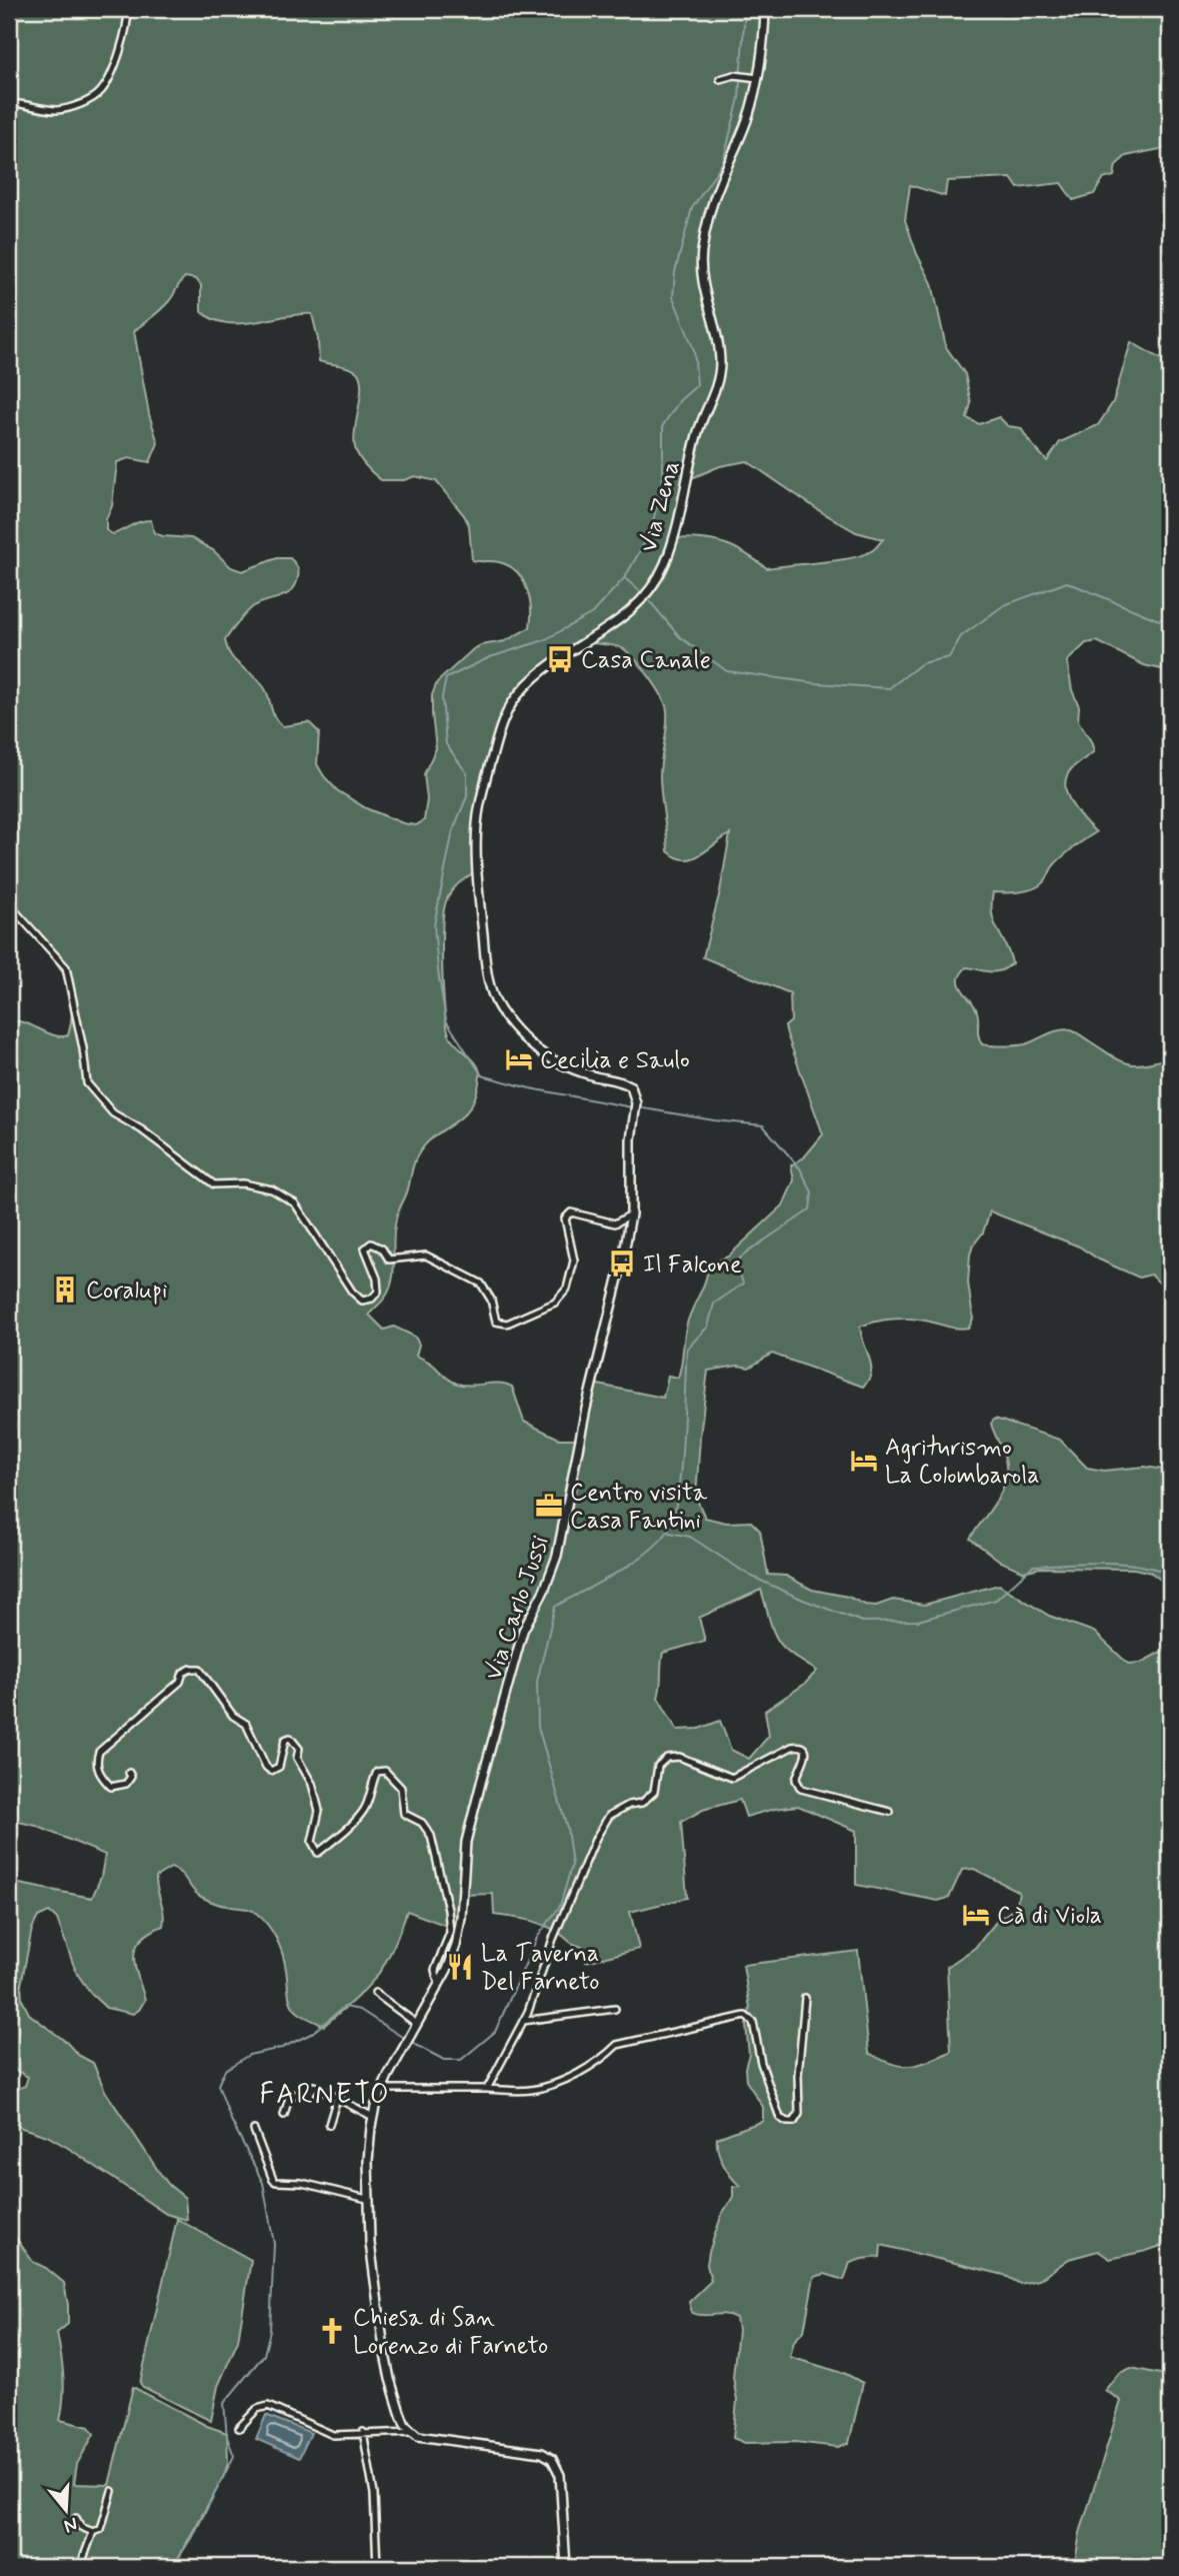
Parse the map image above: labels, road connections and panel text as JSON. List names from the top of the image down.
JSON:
{
  "streets": {
    "street": ["Via Zena", "Via Carlo Jussi"]
  },
  "crossings": [
    ["Via Zena", "Via Carlo Jussi"]
  ],
  "districts": ["FARNETO"],
  "places": {
    "bus stop": ["Casa Canale", "Il Falcone"],
    "hotel": ["Cecilia e Saulo", "Agriturismo La Colombarola", "Cà di Viola"],
    "building": ["Coralupi"],
    "office": ["Centro visita Casa Fantini"],
    "restaurant": ["La Taverna Del Farneto"],
    "church": ["Chiesa di San Lorenzo di Farneto"]
  },
  "north": "bottom"
}
